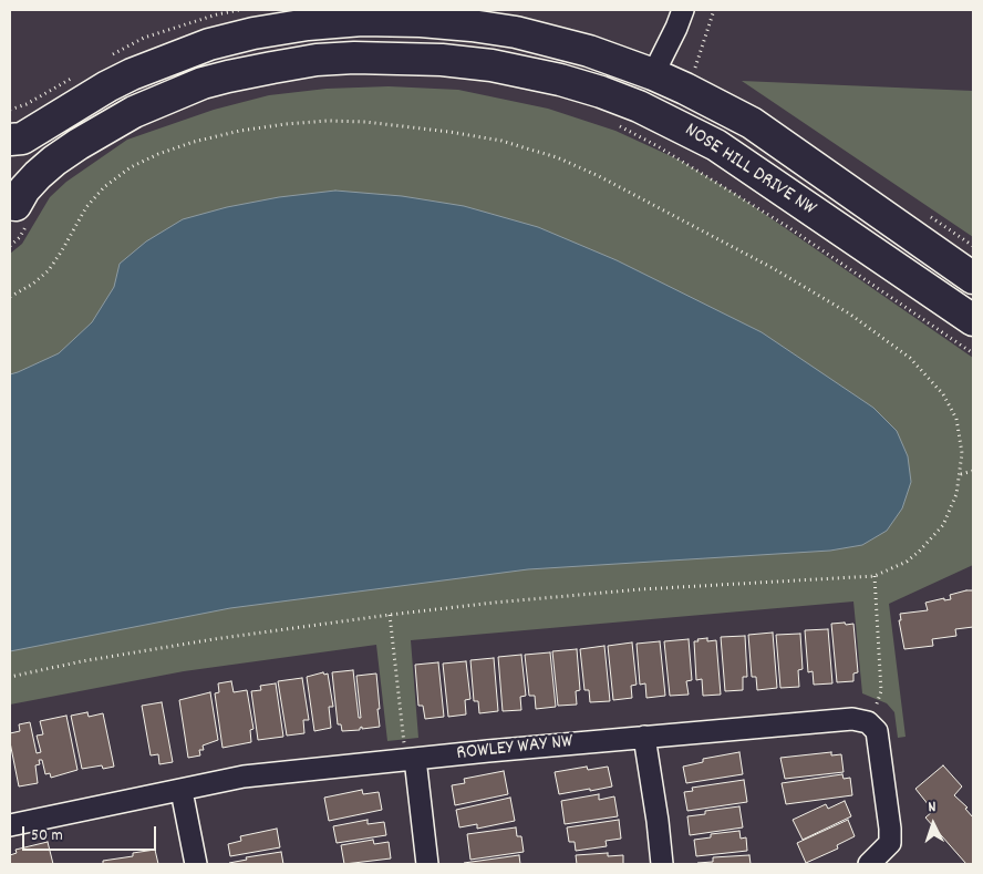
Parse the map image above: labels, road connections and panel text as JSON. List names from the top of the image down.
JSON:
{
  "streets": {
    "street": ["NOSE HILL DRIVE NW", "ROWLEY WAY NW"]
  },
  "scale_bar": "50 m",
  "north": "top"
}
